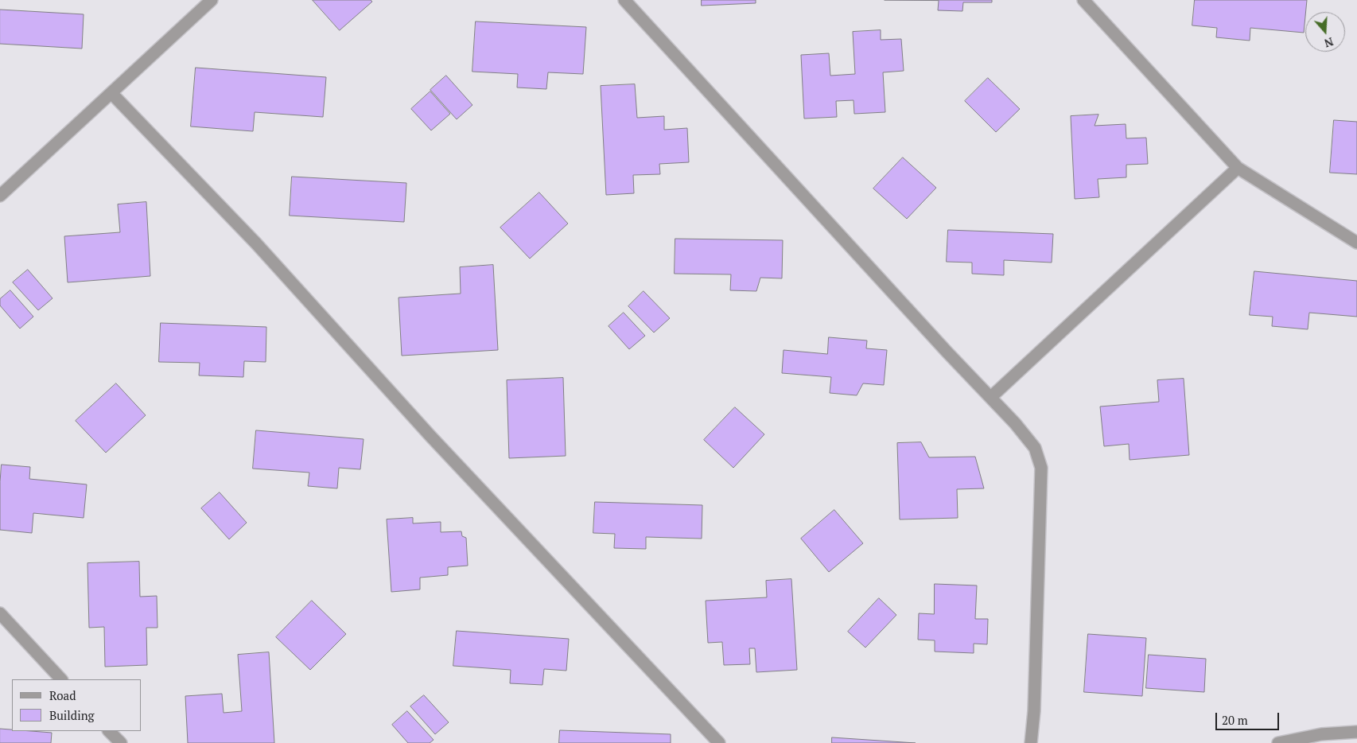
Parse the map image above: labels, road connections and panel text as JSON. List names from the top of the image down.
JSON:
{
  "legend": ["Road", "Building"],
  "scale_bar": "20 m",
  "north": "bottom"
}
